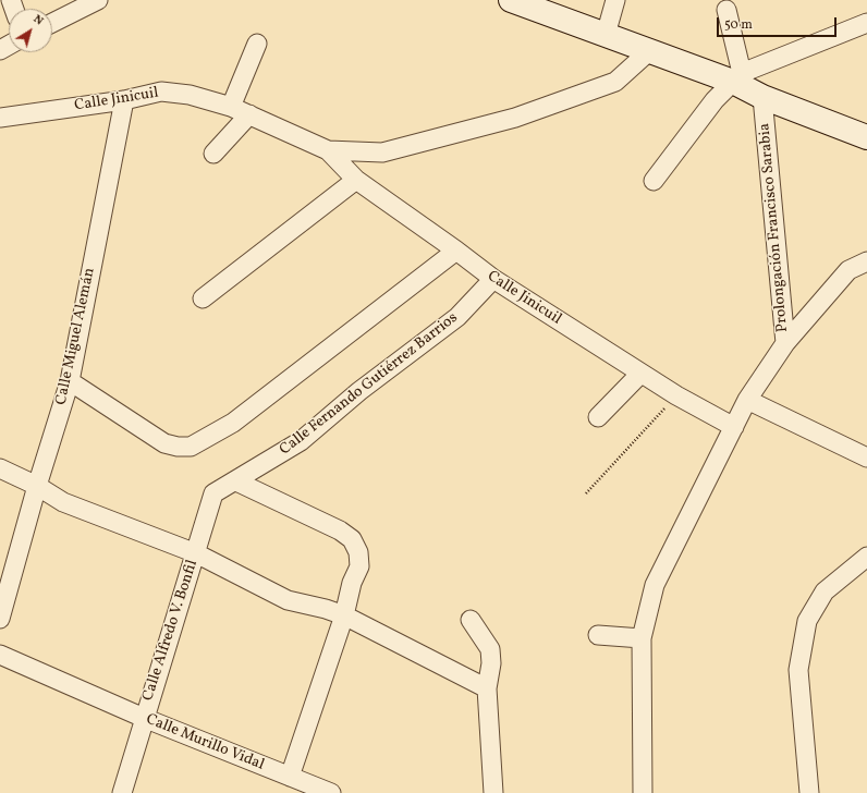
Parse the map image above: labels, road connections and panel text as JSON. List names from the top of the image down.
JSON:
{
  "streets": {
    "street": [
      "Calle Jinicuil",
      "Prolongación Francisco Sarabia",
      "Calle Miguel Alemán",
      "Calle Fernando Gutiérrez Barrios",
      "Calle Alfredo V. Bonfil",
      "Calle Murillo Vidal"
    ]
  },
  "crossings": [
    ["Calle Jinicuil", "Prolongación Francisco Sarabia"],
    ["Calle Jinicuil", "Calle Miguel Alemán"],
    ["Calle Jinicuil", "Calle Fernando Gutiérrez Barrios"],
    ["Calle Fernando Gutiérrez Barrios", "Calle Alfredo V. Bonfil"],
    ["Calle Alfredo V. Bonfil", "Calle Murillo Vidal"]
  ],
  "scale_bar": "50 m",
  "north": "top right"
}
